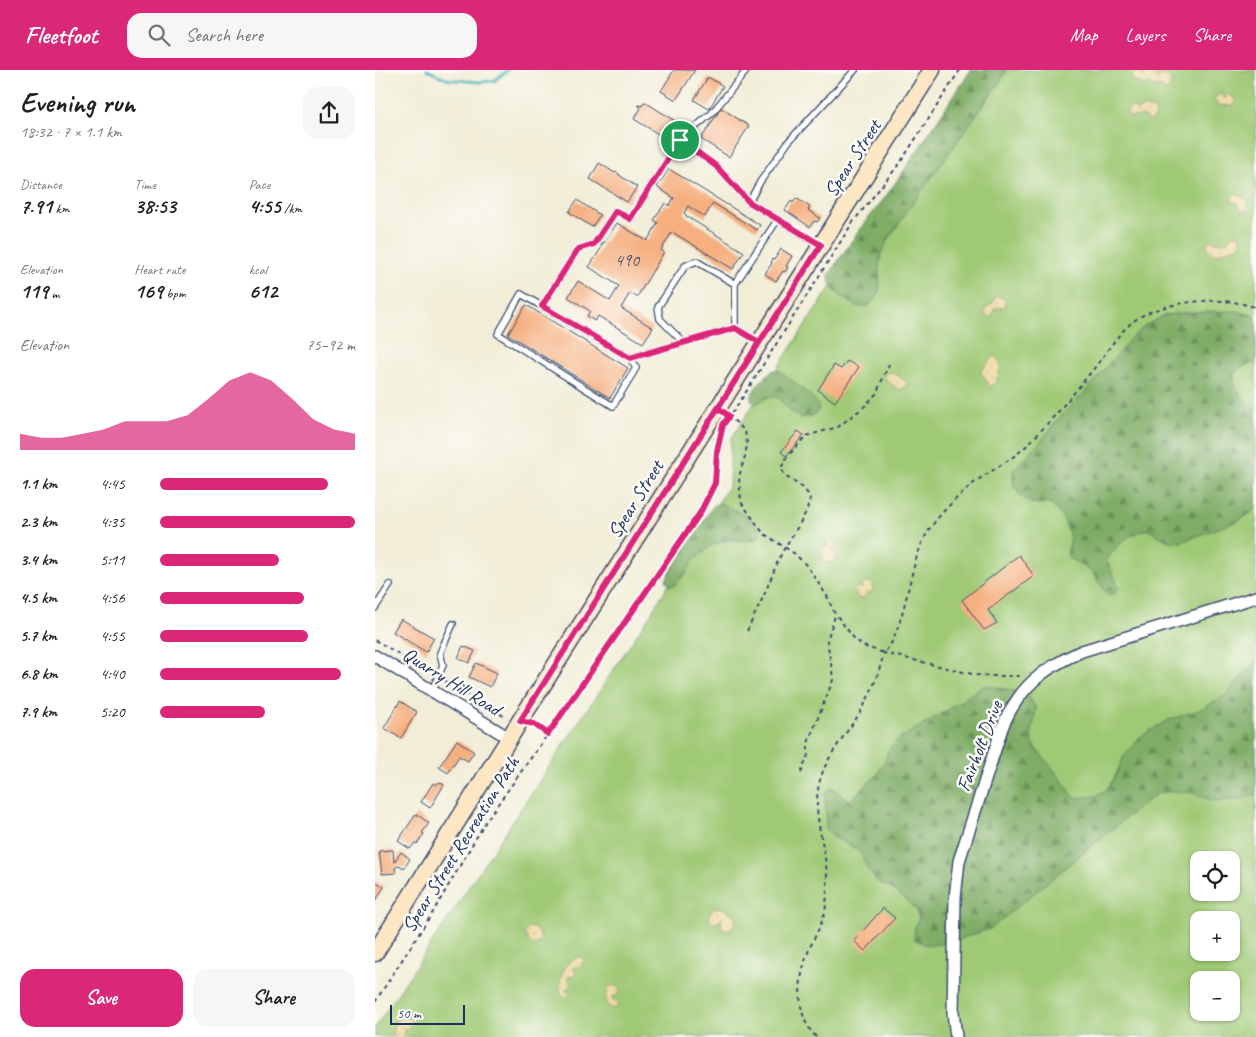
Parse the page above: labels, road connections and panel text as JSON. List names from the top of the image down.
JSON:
{
  "streets": {
    "main road": ["Spear Street"],
    "street": ["Quarry Hill Road", "Fairholt Drive"],
    "path": ["Spear Street Recreation Path"]
  },
  "crossings": [
    ["Spear Street", "Quarry Hill Road"]
  ],
  "house_numbers": ["490"],
  "scale_bar": "50 m",
  "page": {
    "header": "Fleetfoot",
    "search": "Search here",
    "nav": ["Map", "Layers", "Share"],
    "heading": ["Evening run", "18:32 · 7 × 1.1 km"],
    "stats": [
      ["Distance", "7.91 km"],
      ["Time", "38:53"],
      ["Pace", "4:55 /km"],
      ["Elevation", "119 m"],
      ["Heart rate", "169 bpm"],
      ["kcal", "612"]
    ],
    "chart": ["Elevation", "75–92 m"],
    "list": [
      {
        "name": "1.1 km",
        "note": "4:45"
      },
      {
        "name": "2.3 km",
        "note": "4:35"
      },
      {
        "name": "3.4 km",
        "note": "5:11"
      },
      {
        "name": "4.5 km",
        "note": "4:56"
      },
      {
        "name": "5.7 km",
        "note": "4:55"
      },
      {
        "name": "6.8 km",
        "note": "4:40"
      },
      {
        "name": "7.9 km",
        "note": "5:20"
      }
    ],
    "map_buttons": ["+", "−"],
    "buttons": ["Save", "Share"],
    "scale": "50 m"
  }
}
